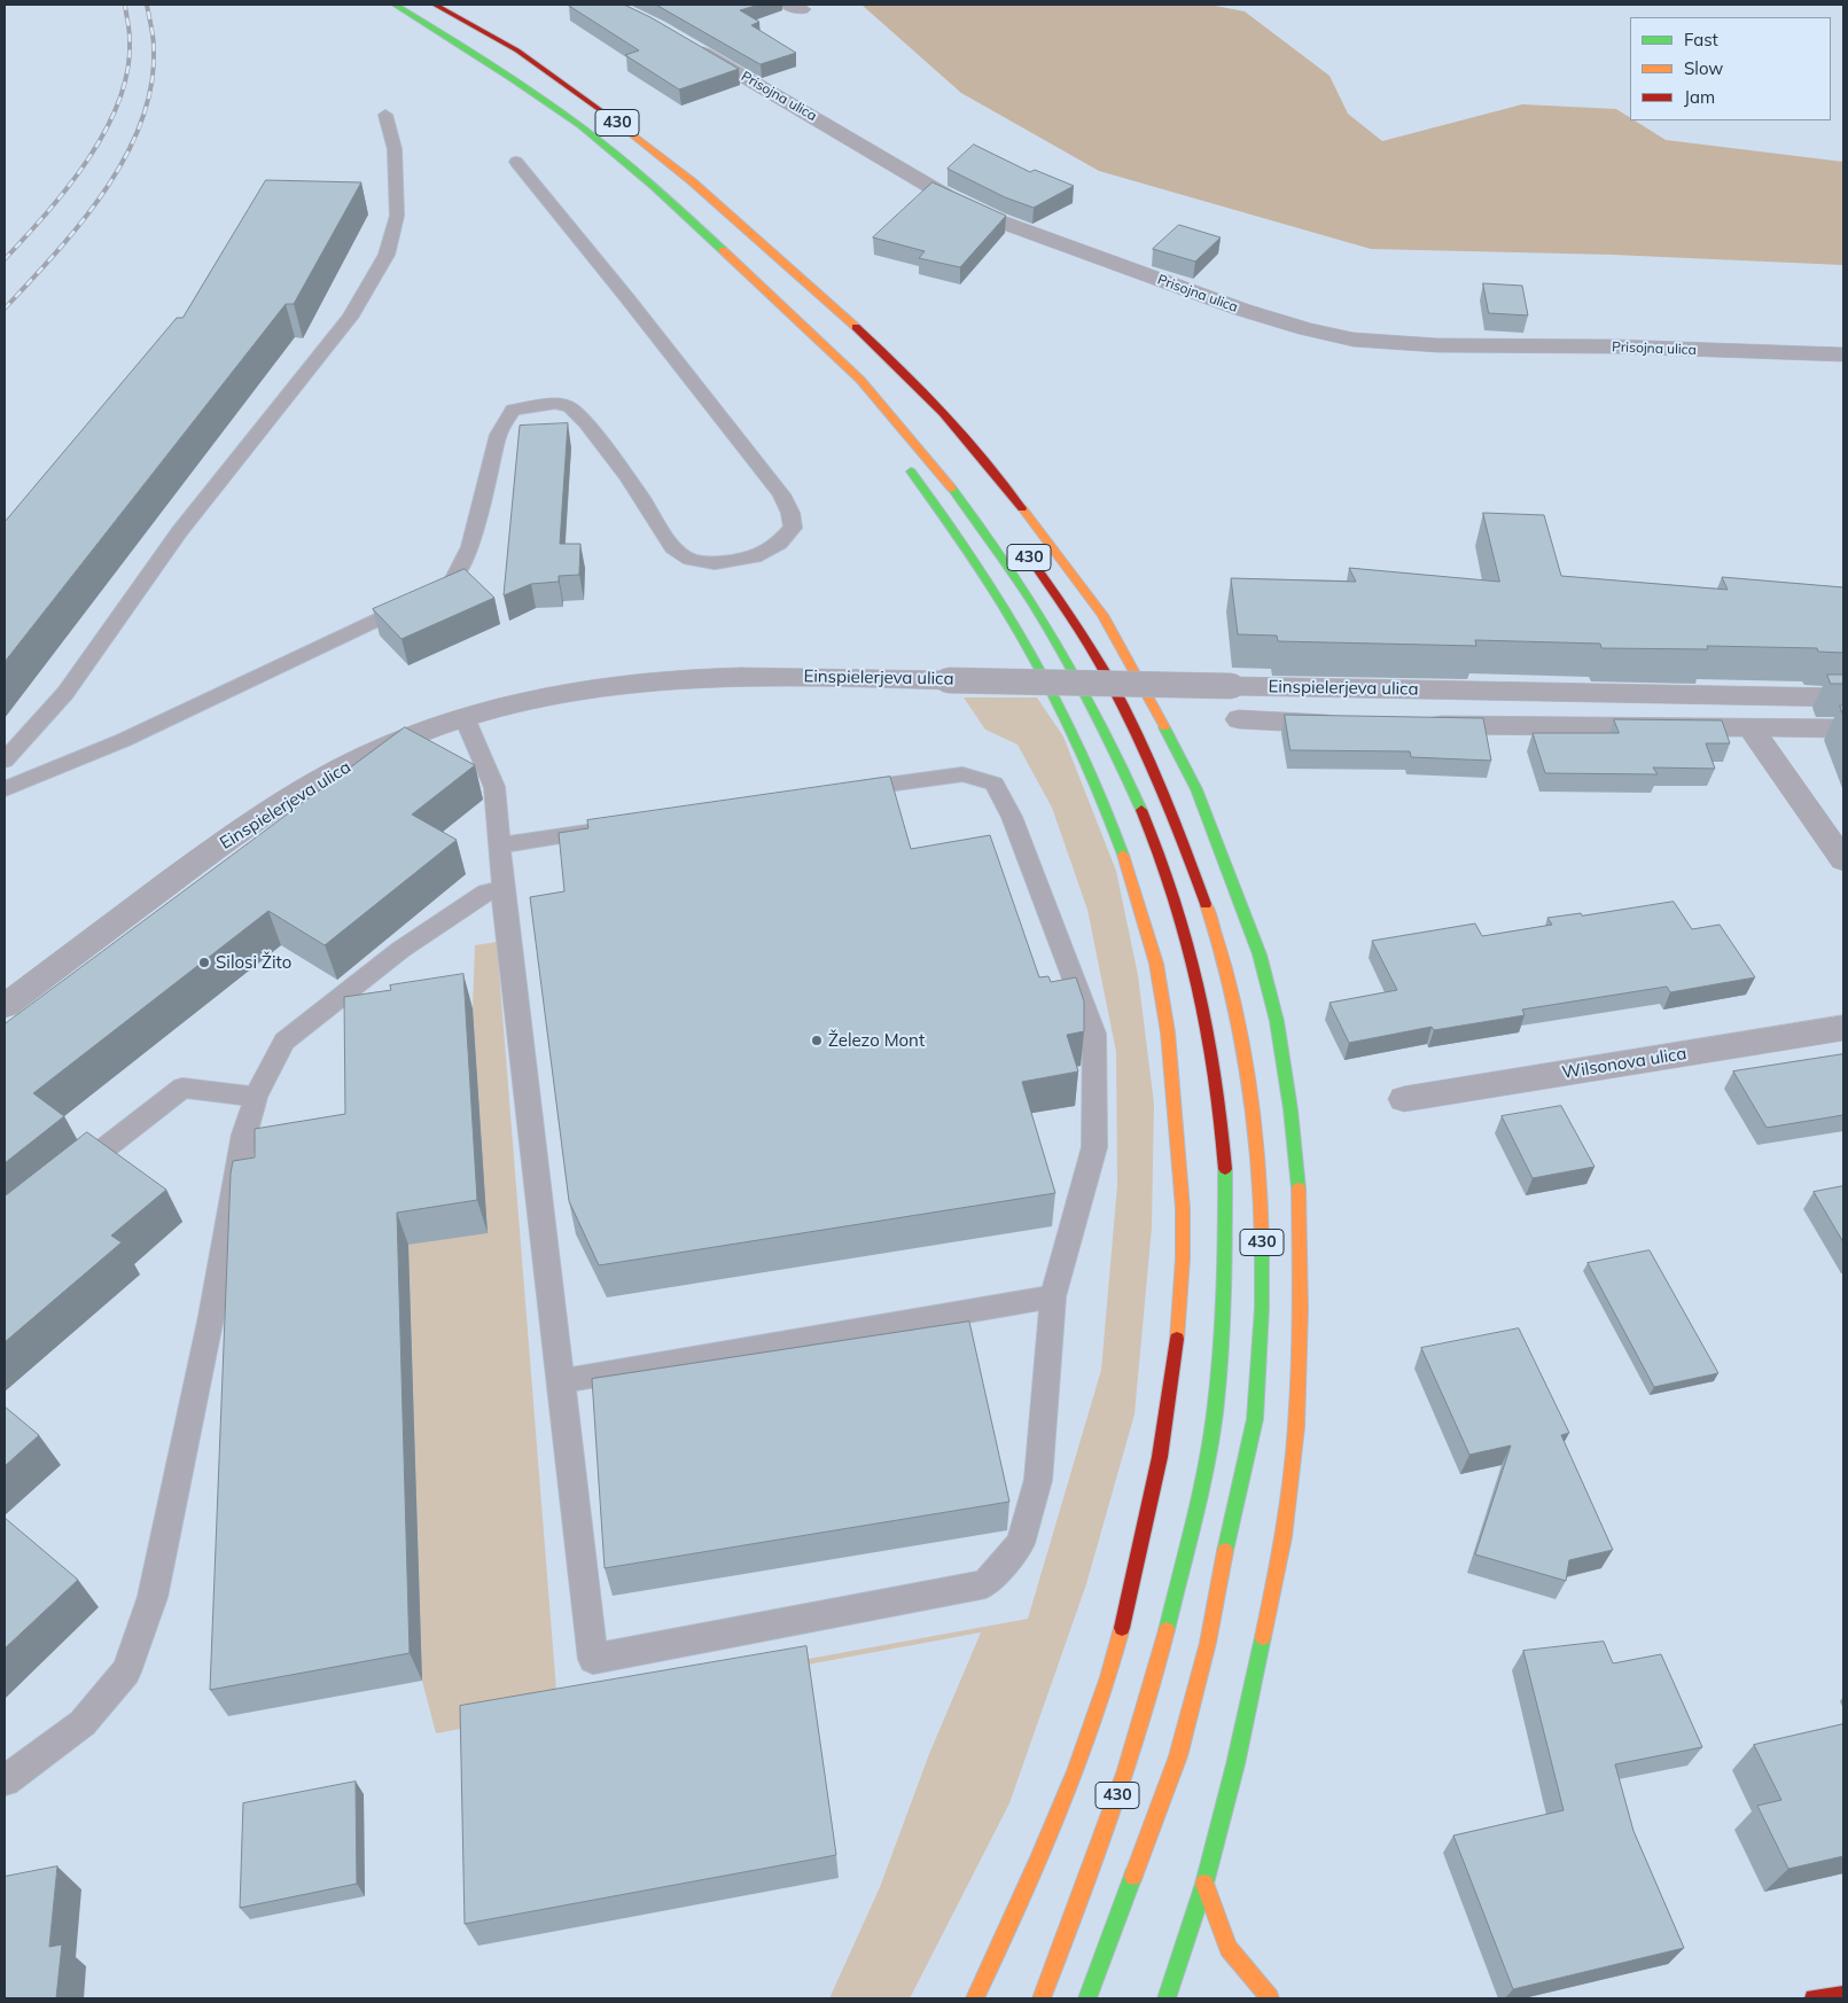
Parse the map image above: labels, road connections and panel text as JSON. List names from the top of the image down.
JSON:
{
  "streets": {
    "main road": ["430"],
    "street": ["Prisojna ulica", "Einspielerjeva ulica", "Wilsonova ulica"]
  },
  "places": ["Silosi Žito", "Železo Mont"],
  "legend": ["Fast", "Slow", "Jam"]
}
